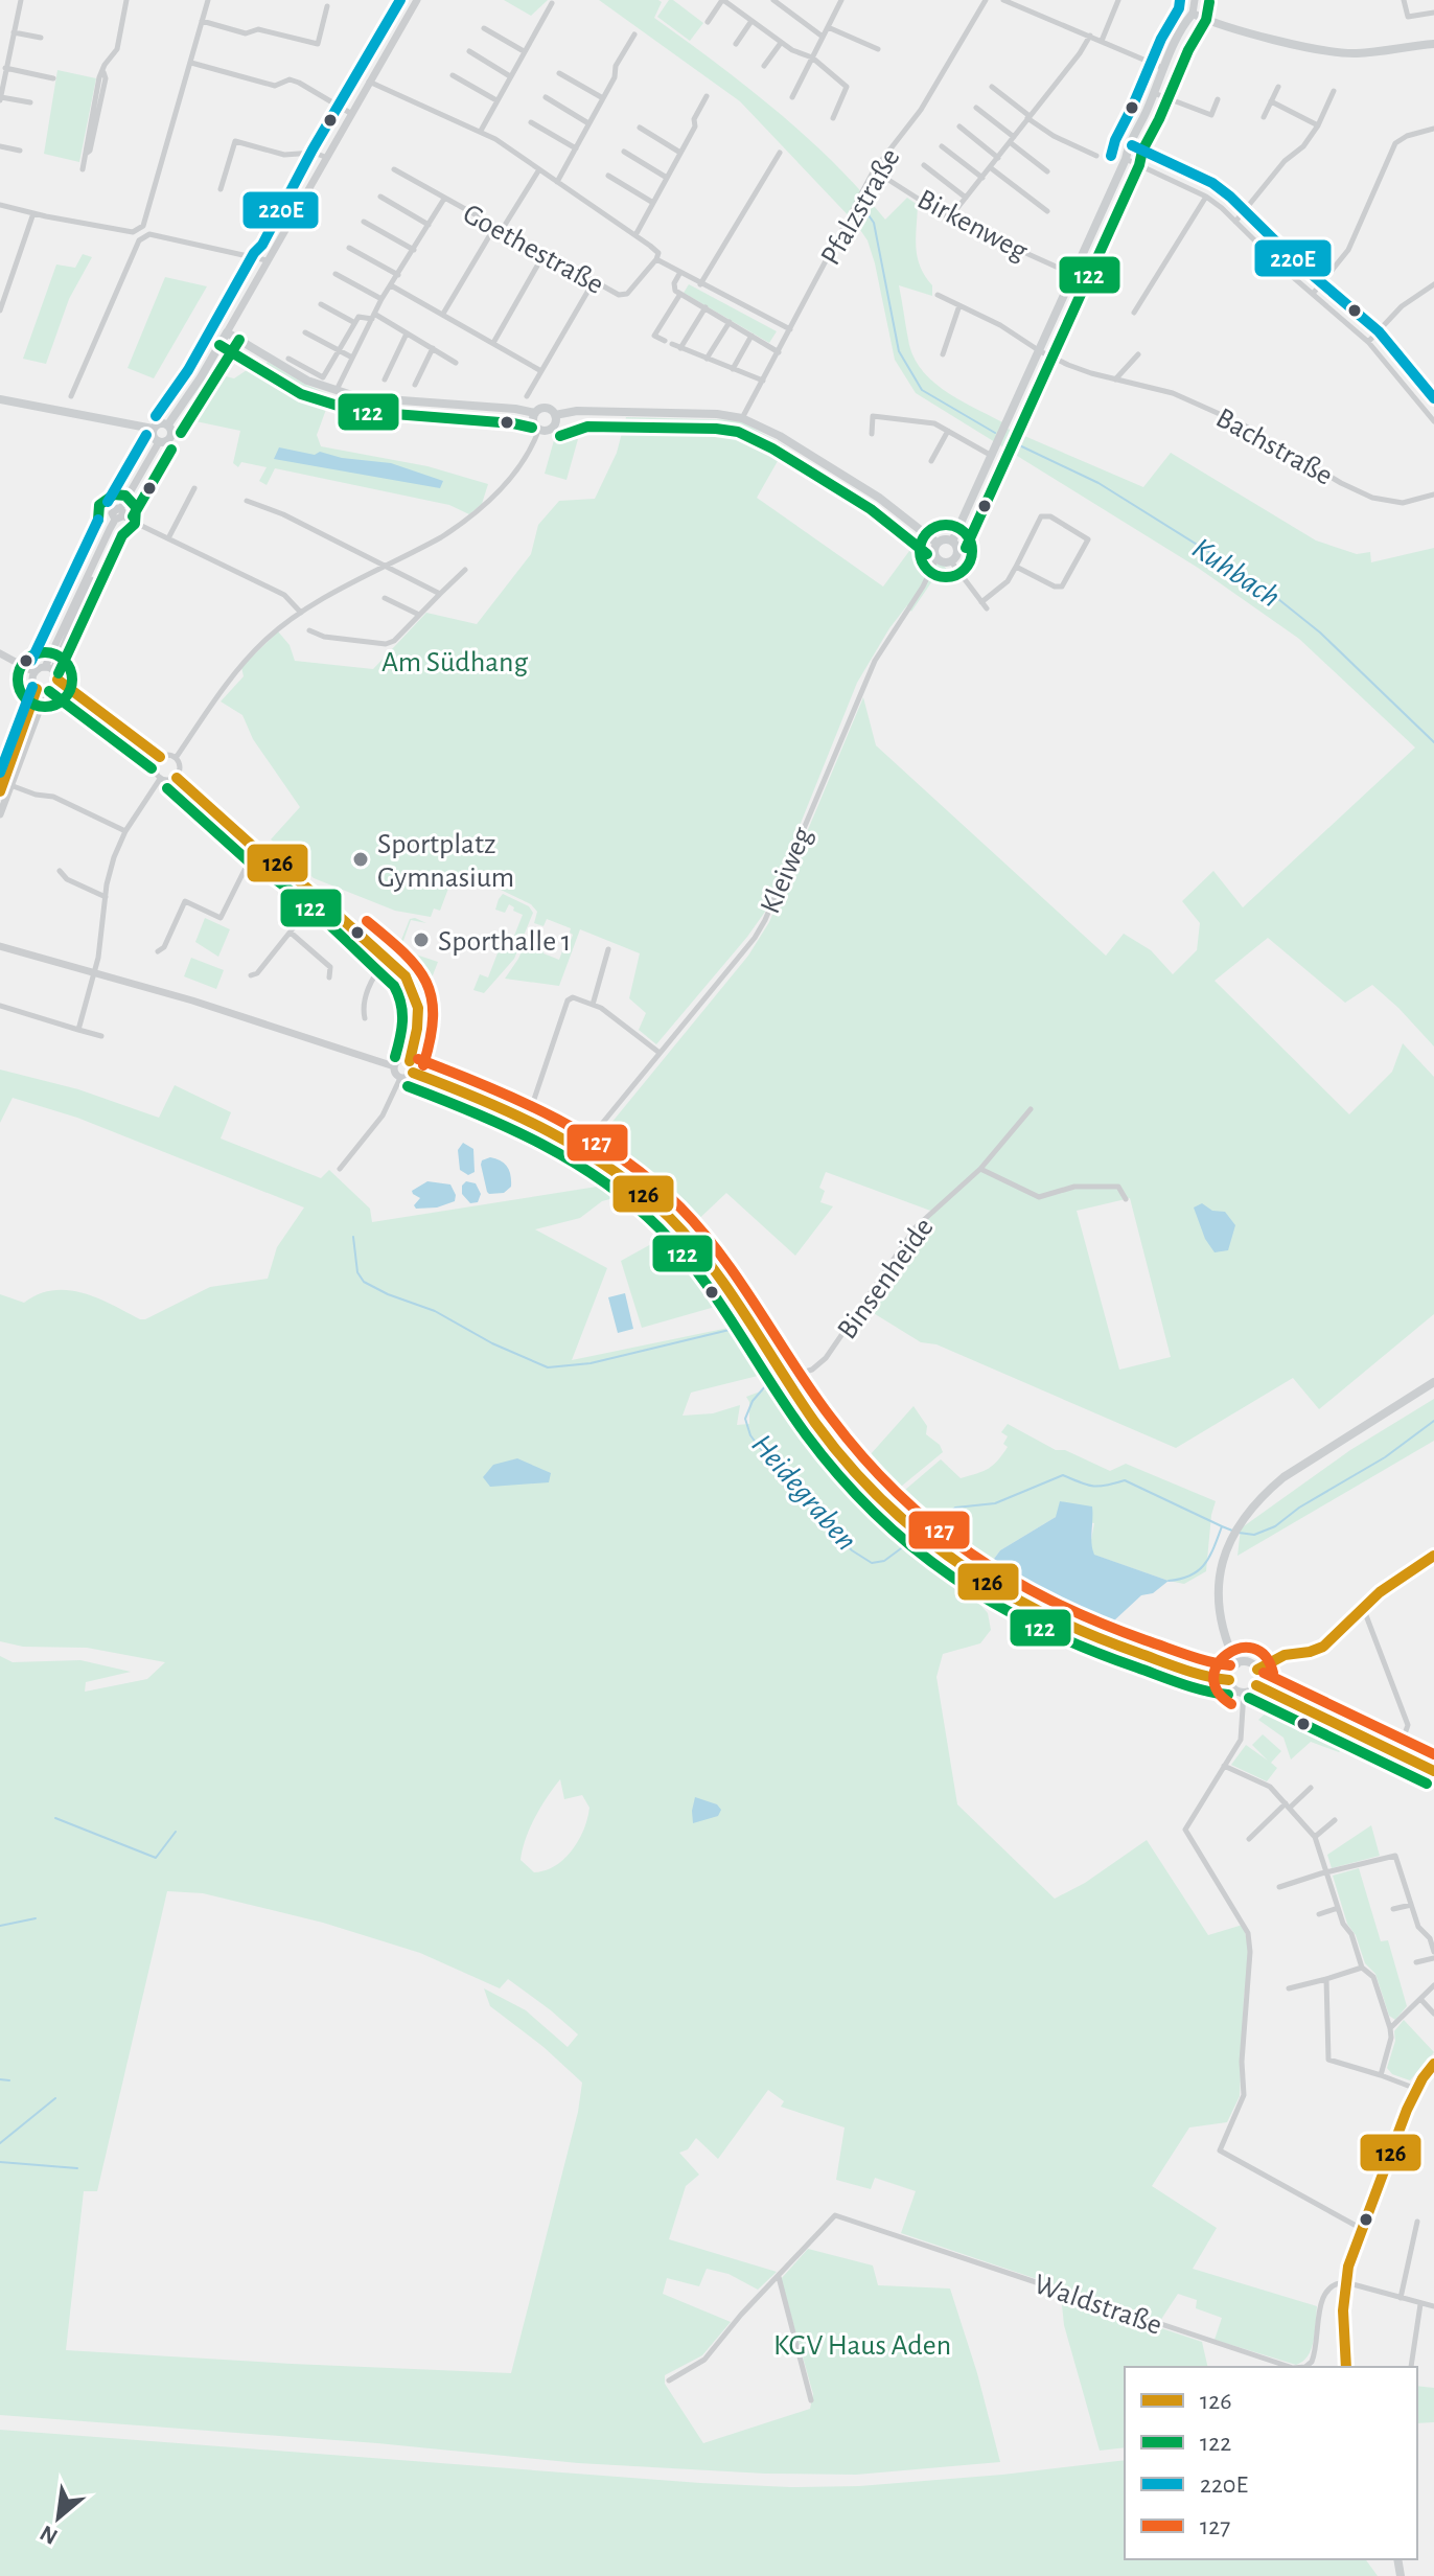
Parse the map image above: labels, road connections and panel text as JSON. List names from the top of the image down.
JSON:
{
  "streets": {
    "street": [
      "Pfalzstraße",
      "Birkenweg",
      "Goethestraße",
      "Bachstraße",
      "Kleiweg",
      "Binsenheide",
      "Waldstraße"
    ]
  },
  "crossings": [
    ["Pfalzstraße", "Birkenweg"]
  ],
  "water": ["Kuhbach", "Heidegraben"],
  "parks": ["Am Südhang", "KGV Haus Aden"],
  "places": ["Sportplatz Gymnasium", "Sporthalle 1"],
  "lines": [
    "transit line 220E",
    "transit line 122",
    "transit line 126",
    "transit line 127"
  ],
  "legend": [
    "126",
    "122",
    "220E",
    "127"
  ],
  "north": "bottom left"
}
